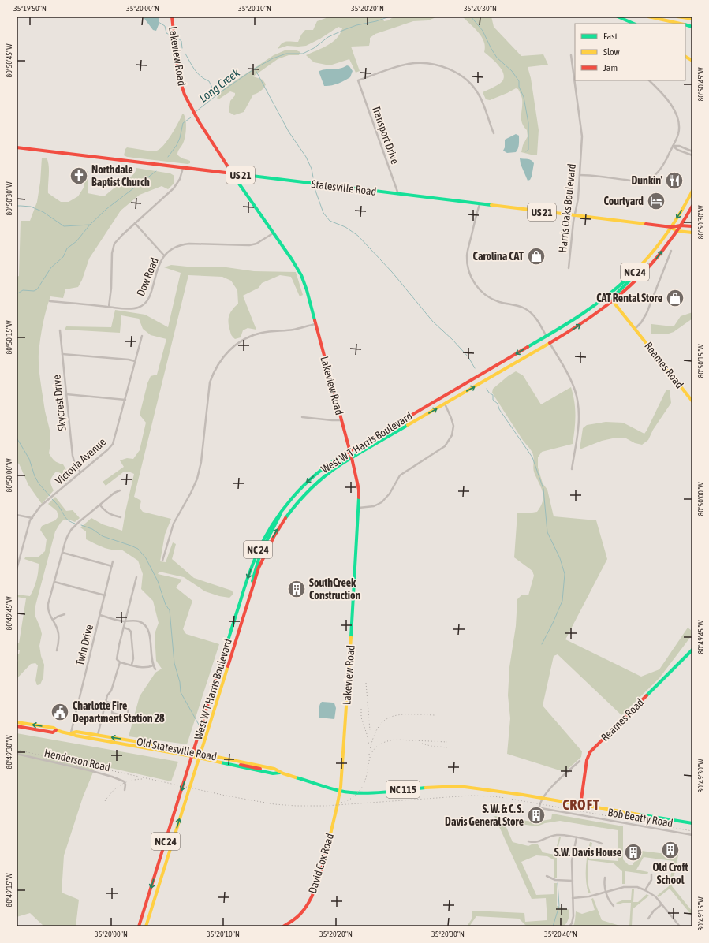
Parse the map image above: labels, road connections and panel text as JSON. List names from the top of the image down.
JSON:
{
  "streets": {
    "main road": [
      "Lakeview Road",
      "US 21",
      "Statesville Road",
      "NC 24",
      "Reames Road",
      "West W T Harris Boulevard",
      "Old Statesville Road",
      "NC 115",
      "David Cox Road"
    ],
    "street": [
      "Transport Drive",
      "Harris Oaks Boulevard",
      "Dow Road",
      "Skycrest Drive",
      "Victoria Avenue",
      "Twin Drive",
      "Henderson Road",
      "Bob Beatty Road"
    ]
  },
  "crossings": [
    ["Lakeview Road", "Statesville Road"],
    ["Lakeview Road", "Dow Road"],
    ["Lakeview Road", "West W T Harris Boulevard"],
    ["Lakeview Road", "Old Statesville Road"],
    ["Lakeview Road", "David Cox Road"],
    ["Transport Drive", "Statesville Road"],
    ["Statesville Road", "Harris Oaks Boulevard"],
    ["Statesville Road", "West W T Harris Boulevard"],
    ["Reames Road", "West W T Harris Boulevard"],
    ["Reames Road", "Old Statesville Road"],
    ["Skycrest Drive", "Victoria Avenue"],
    ["West W T Harris Boulevard", "Old Statesville Road"],
    ["Twin Drive", "Old Statesville Road"],
    ["Old Statesville Road", "Bob Beatty Road"],
    ["Old Statesville Road", "David Cox Road"]
  ],
  "districts": ["CROFT"],
  "water": ["Long Creek"],
  "places": {
    "church": ["Northdale Baptist Church"],
    "restaurant": ["Dunkin'"],
    "hotel": ["Courtyard"],
    "shop": ["Carolina CAT", "CAT Rental Store"],
    "building": [
      "SouthCreek Construction",
      "S. W. & C. S. Davis General Store",
      "Old Croft School",
      "S.W. Davis House"
    ],
    "public building": ["Charlotte Fire Department Station 28"]
  },
  "legend": ["Fast", "Slow", "Jam"],
  "coordinates": [
    "35°19'50\"N",
    "35°20'00\"N",
    "35°20'10\"N",
    "35°20'20\"N",
    "35°20'30\"N",
    "80°50'45\"W",
    "80°50'30\"W",
    "80°50'15\"W",
    "80°50'00\"W",
    "80°49'45\"W",
    "80°49'30\"W",
    "80°49'15\"W",
    "35°20'40\"N"
  ]
}
